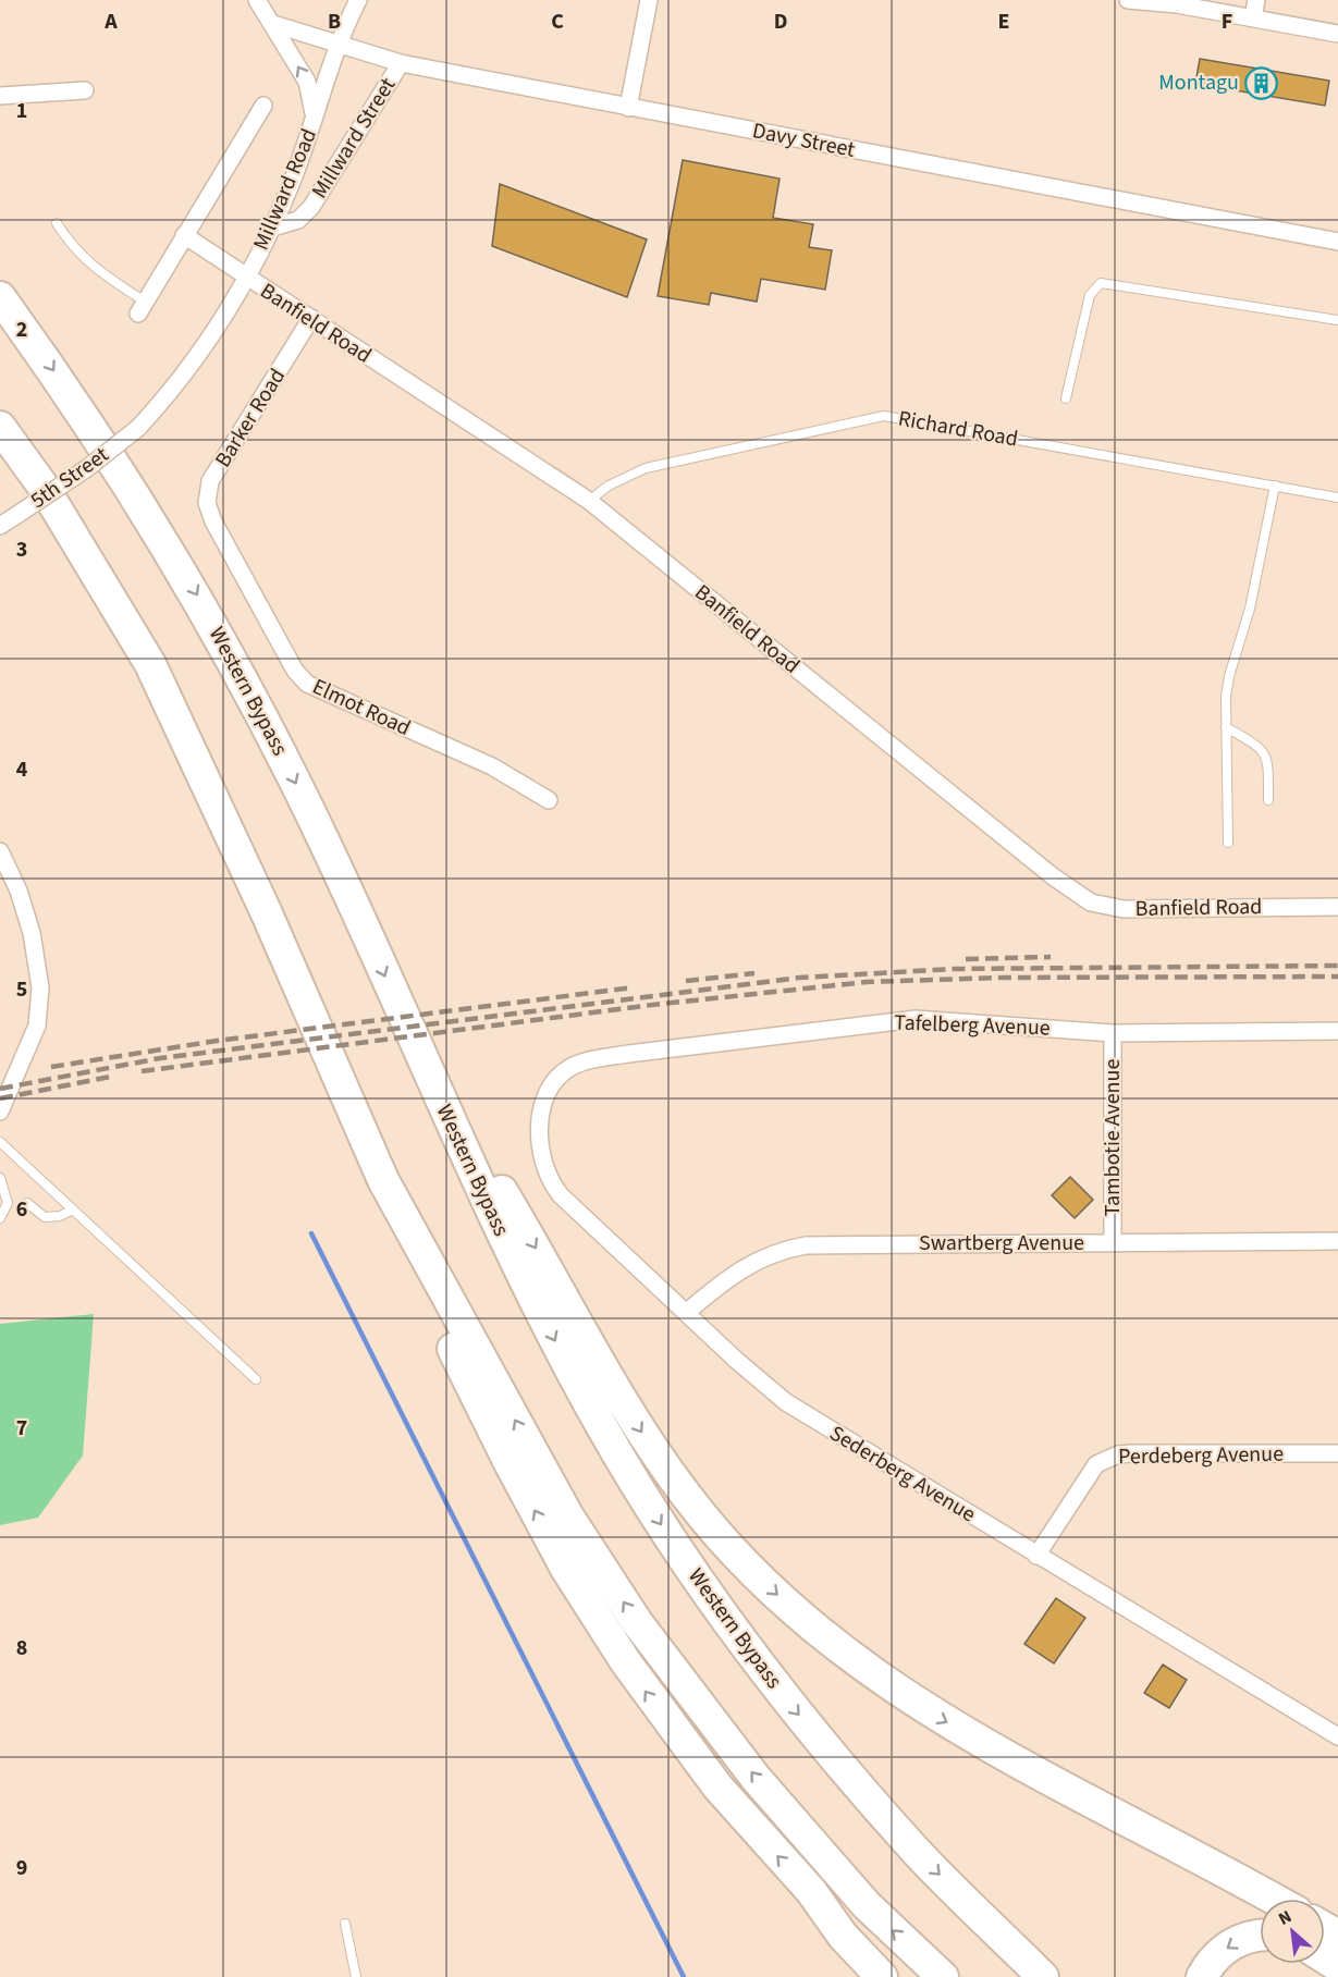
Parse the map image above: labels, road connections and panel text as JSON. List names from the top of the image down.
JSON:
{
  "streets": {
    "highway": ["Western Bypass"],
    "street": [
      "Millward Street",
      "Davy Street",
      "Millward Road",
      "Banfield Road",
      "Barker Road",
      "5th Street",
      "Elmot Road",
      "Tafelberg Avenue",
      "Tambotie Avenue",
      "Swartberg Avenue",
      "Perdeberg Avenue",
      "Sederberg Avenue"
    ],
    "lane": ["Richard Road"]
  },
  "crossings": [
    ["Millward Street", "Davy Street"],
    ["Millward Street", "Millward Road"],
    ["Davy Street", "Millward Road"],
    ["Millward Road", "Banfield Road"],
    ["Millward Road", "5th Street"],
    ["Banfield Road", "Barker Road"],
    ["Banfield Road", "Richard Road"],
    ["Barker Road", "Elmot Road"],
    ["Tafelberg Avenue", "Tambotie Avenue"],
    ["Tafelberg Avenue", "Sederberg Avenue"],
    ["Tambotie Avenue", "Swartberg Avenue"],
    ["Swartberg Avenue", "Sederberg Avenue"],
    ["Perdeberg Avenue", "Sederberg Avenue"]
  ],
  "places": {
    "building": ["Montagu"]
  },
  "north": "top left",
  "grid": {
    "columns": [
      "A",
      "B",
      "C",
      "D",
      "E",
      "F"
    ],
    "rows": [
      "1",
      "2",
      "3",
      "4",
      "5",
      "6",
      "7",
      "8",
      "9"
    ]
  }
}
